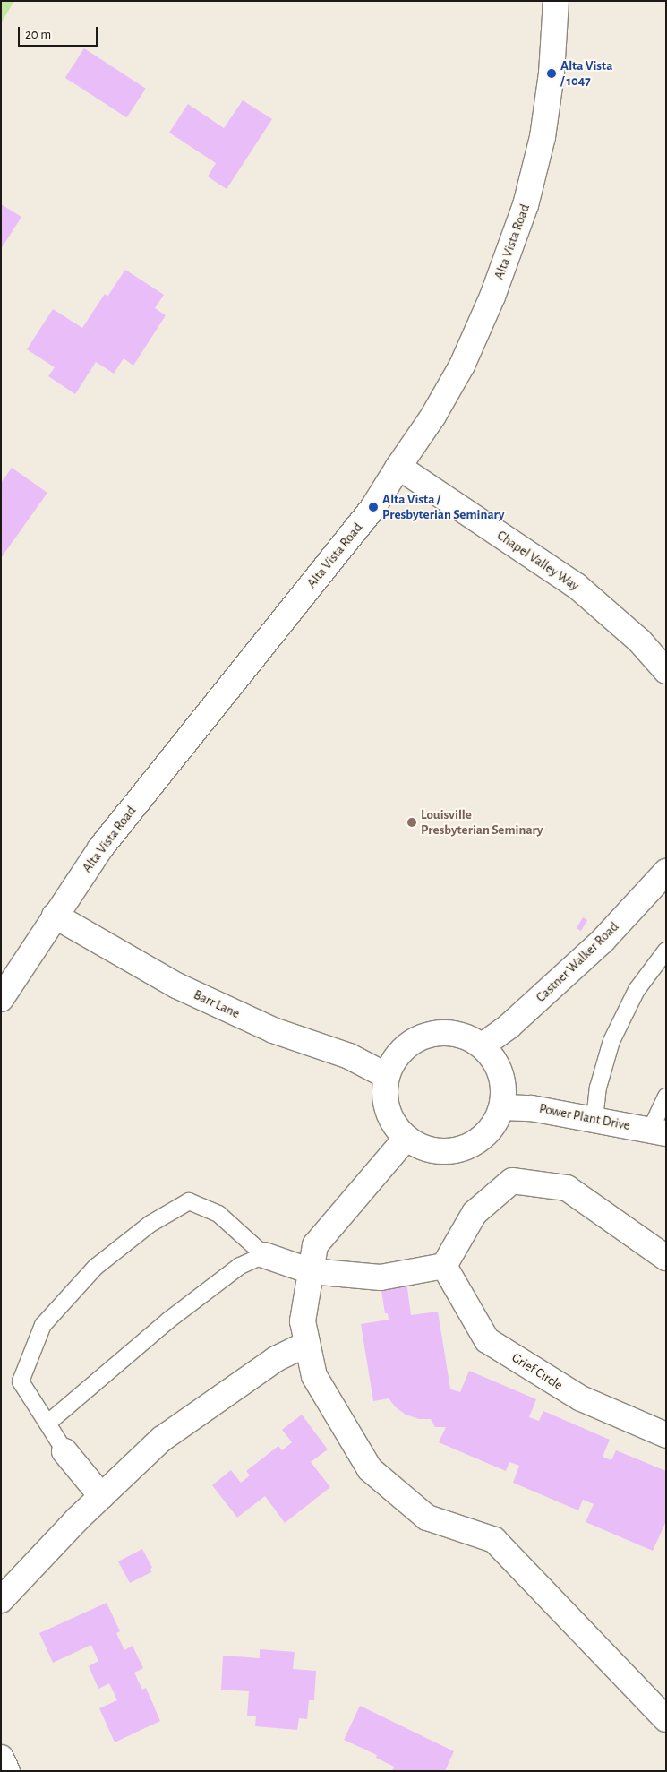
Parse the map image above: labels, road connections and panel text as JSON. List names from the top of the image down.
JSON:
{
  "streets": {
    "street": [
      "Alta Vista Road",
      "Chapel Valley Way",
      "Castner Walker Road",
      "Barr Lane",
      "Power Plant Drive",
      "Grief Circle"
    ]
  },
  "crossings": [
    ["Alta Vista Road", "Chapel Valley Way"],
    ["Alta Vista Road", "Barr Lane"],
    ["Castner Walker Road", "Barr Lane"],
    ["Castner Walker Road", "Power Plant Drive"],
    ["Barr Lane", "Power Plant Drive"]
  ],
  "places": ["Alta Vista / 1047", "Alta Vista / Presbyterian Seminary", "Louisville Presbyterian Seminary"],
  "scale_bar": "20 m"
}
